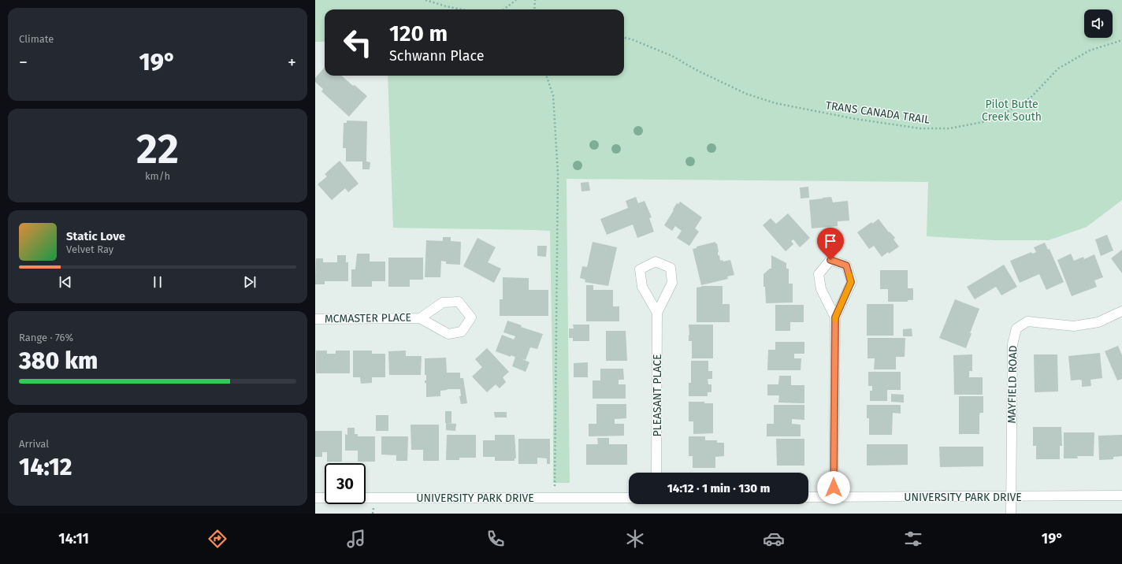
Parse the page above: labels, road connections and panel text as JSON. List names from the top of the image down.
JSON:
{
  "streets": {
    "street": [
      "MCMASTER PLACE",
      "MAYFIELD ROAD",
      "PLEASANT PLACE",
      "UNIVERSITY PARK DRIVE"
    ],
    "path": ["TRANS CANADA TRAIL"]
  },
  "crossings": [
    ["MAYFIELD ROAD", "UNIVERSITY PARK DRIVE"]
  ],
  "parks": ["Pilot Butte Creek South"],
  "page": {
    "tile": [
      "Climate",
      ["22", "km/h"],
      ["Range · 76%", "380 km"],
      ["Arrival", "14:12"]
    ],
    "turn": ["120 m", "Schwann Place"],
    "heat": ["−", "19°", "+"],
    "song": ["Static Love", "Velvet Ray"],
    "limit": "30",
    "trip": "14:12 · 1 min · 130 m",
    "tabs": ["14:11", "19°"]
  }
}
